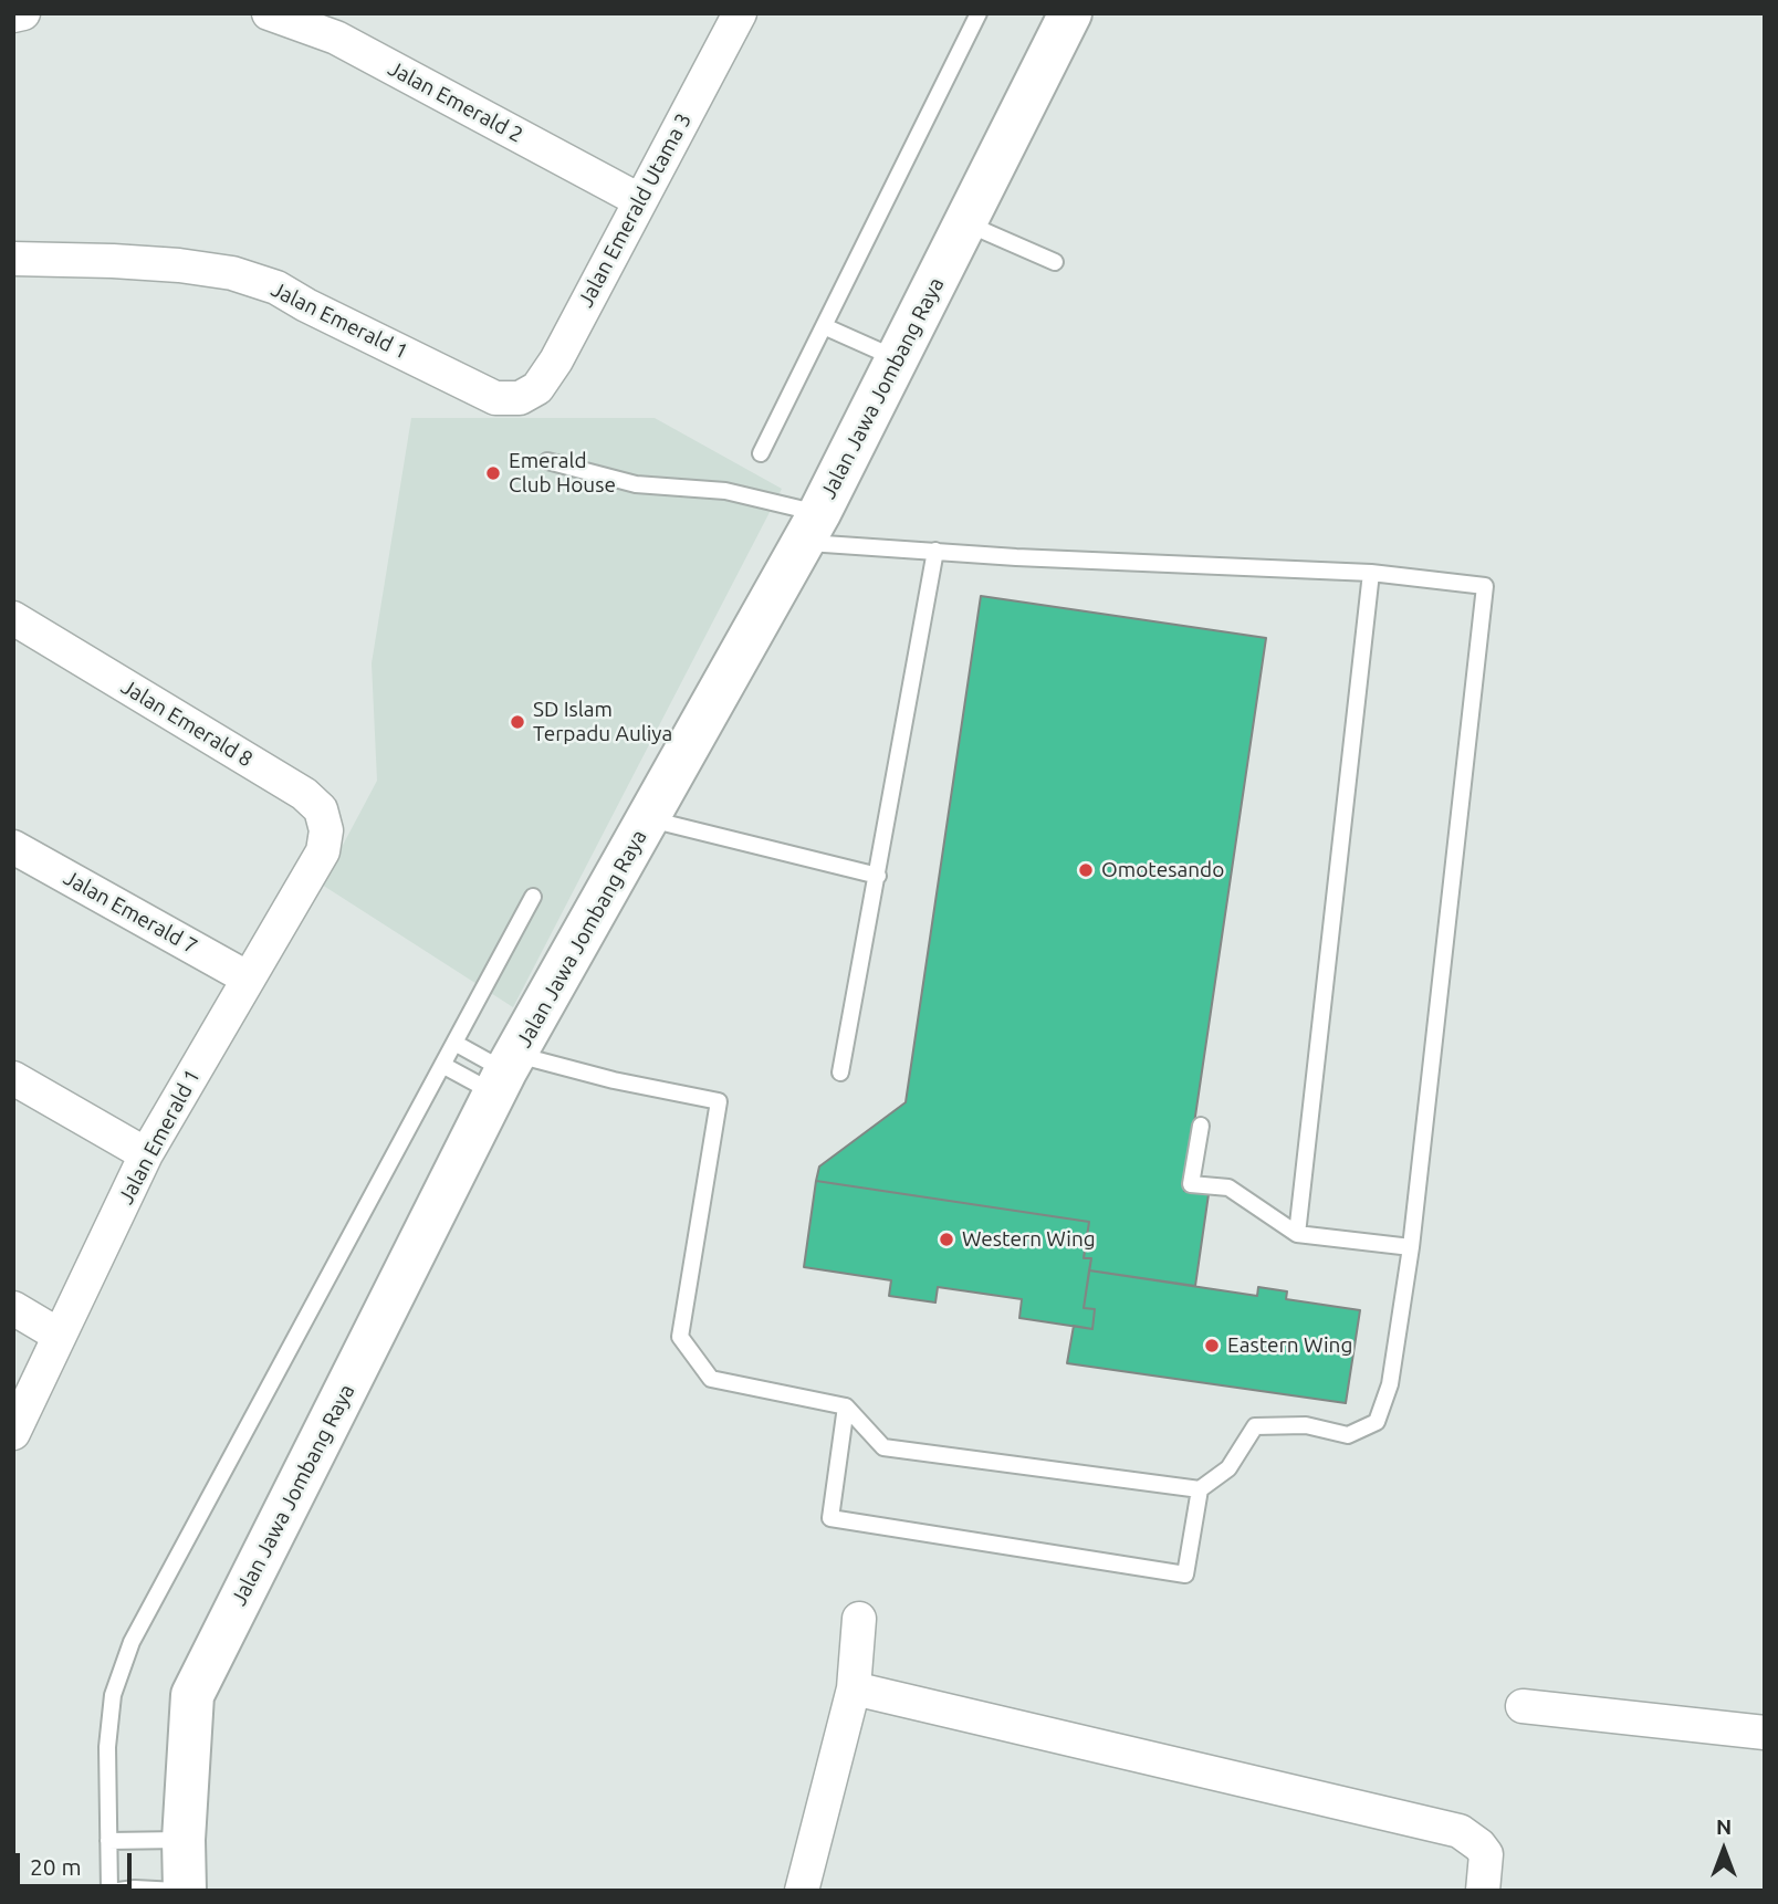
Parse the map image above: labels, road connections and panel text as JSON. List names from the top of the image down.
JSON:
{
  "streets": {
    "main road": ["Jalan Jawa Jombang Raya"],
    "street": [
      "Jalan Emerald 2",
      "Jalan Emerald Utama 3",
      "Jalan Emerald 1",
      "Jalan Emerald 8",
      "Jalan Emerald 7"
    ]
  },
  "crossings": [
    ["Jalan Emerald 2", "Jalan Emerald Utama 3"],
    ["Jalan Emerald Utama 3", "Jalan Emerald 1"],
    ["Jalan Emerald 1", "Jalan Emerald 8"],
    ["Jalan Emerald 1", "Jalan Emerald 7"]
  ],
  "places": [
    "Emerald Club House",
    "SD Islam Terpadu Auliya",
    "Omotesando",
    "Western Wing",
    "Eastern Wing"
  ],
  "scale_bar": "20 m",
  "north": "top"
}
